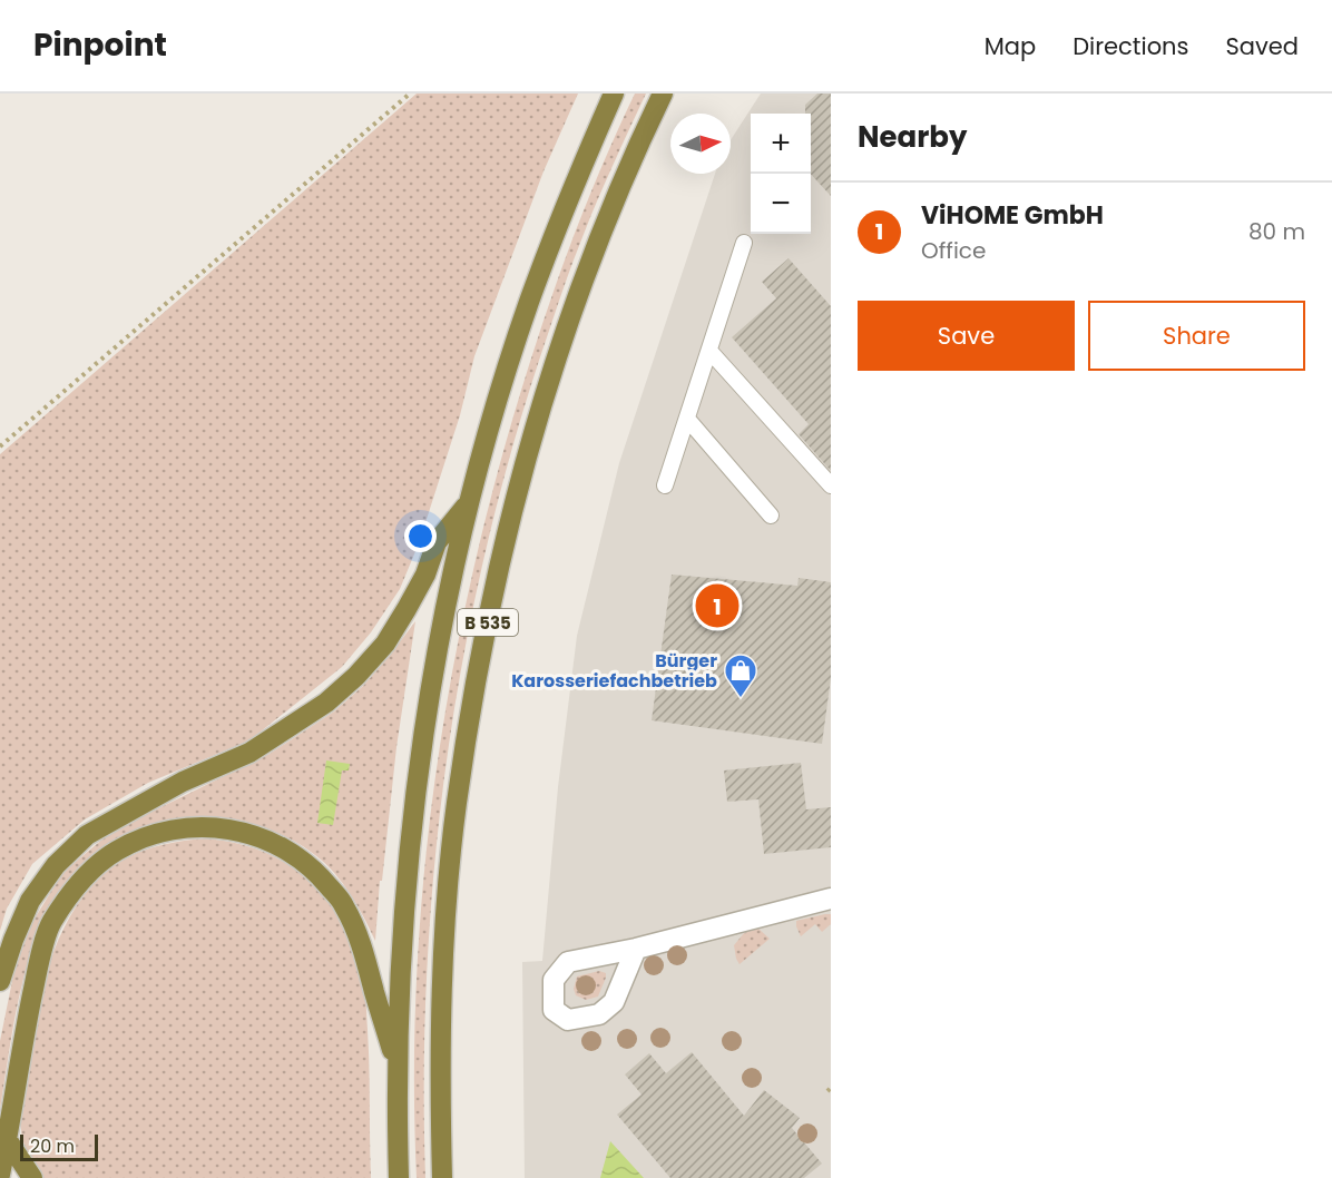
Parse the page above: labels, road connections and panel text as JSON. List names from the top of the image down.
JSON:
{
  "streets": {
    "highway": ["B 535"]
  },
  "places": {
    "shop": ["Bürger Karosseriefachbetrieb"]
  },
  "scale_bar": "20 m",
  "north": "right",
  "page": {
    "header": "Pinpoint",
    "nav": ["Map", "Directions", "Saved"],
    "heading": "Nearby",
    "map_buttons": ["+", "−"],
    "list": [
      {
        "mark": "1",
        "name": "ViHOME GmbH",
        "note": "Office",
        "value": "80 m"
      }
    ],
    "buttons": ["Save", "Share"],
    "pins": "1",
    "scale": "20 m"
  }
}
